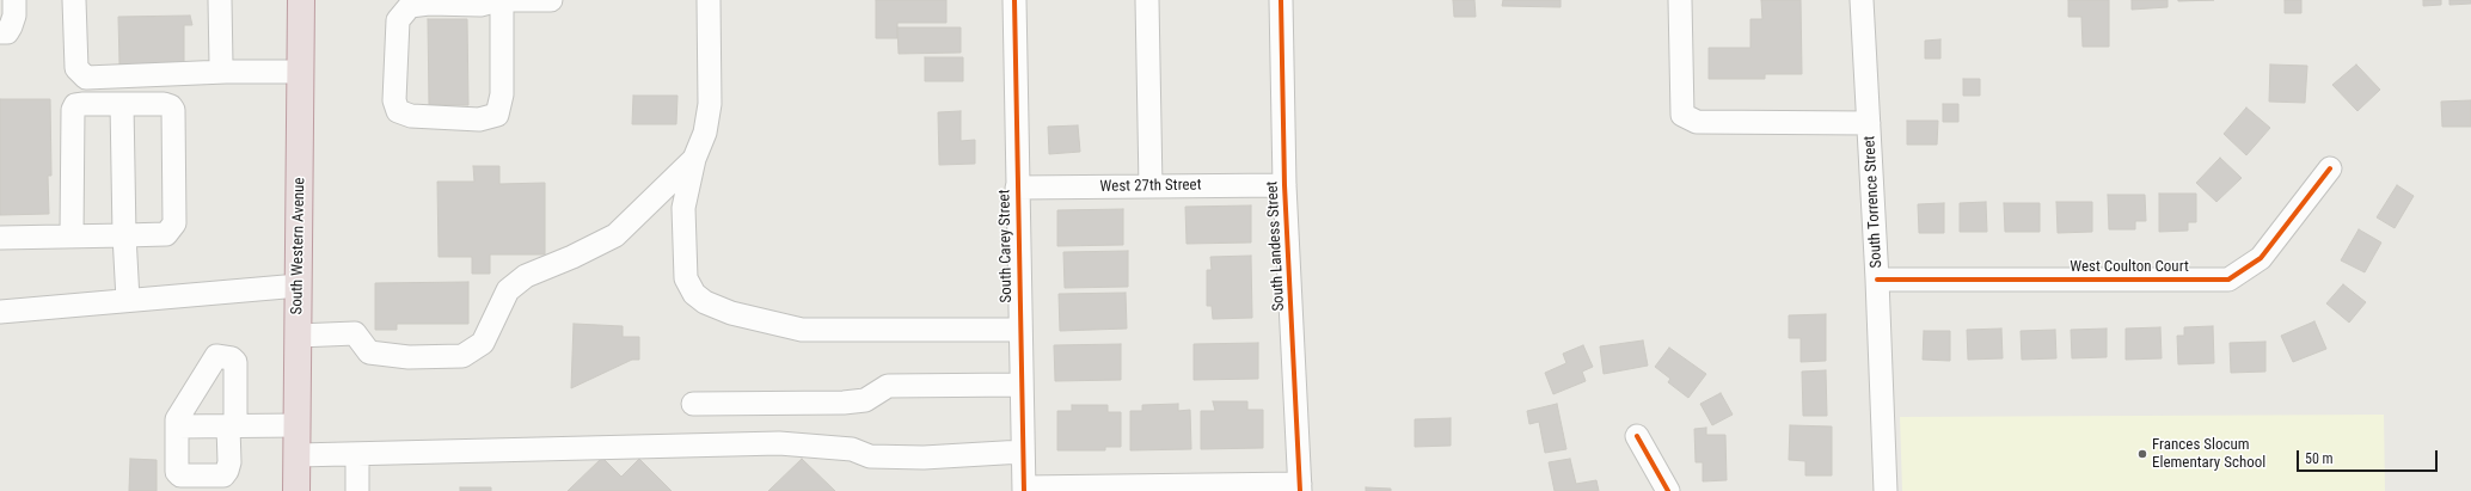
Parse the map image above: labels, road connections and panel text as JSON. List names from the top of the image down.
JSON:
{
  "streets": {
    "highway": ["South Western Avenue"],
    "street": [
      "West 27th Street",
      "South Torrence Street",
      "South Carey Street",
      "South Landess Street",
      "West Coulton Court"
    ]
  },
  "crossings": [
    ["West 27th Street", "South Carey Street"],
    ["West 27th Street", "South Landess Street"],
    ["South Torrence Street", "West Coulton Court"]
  ],
  "places": ["Frances Slocum Elementary School"],
  "scale_bar": "50 m"
}
